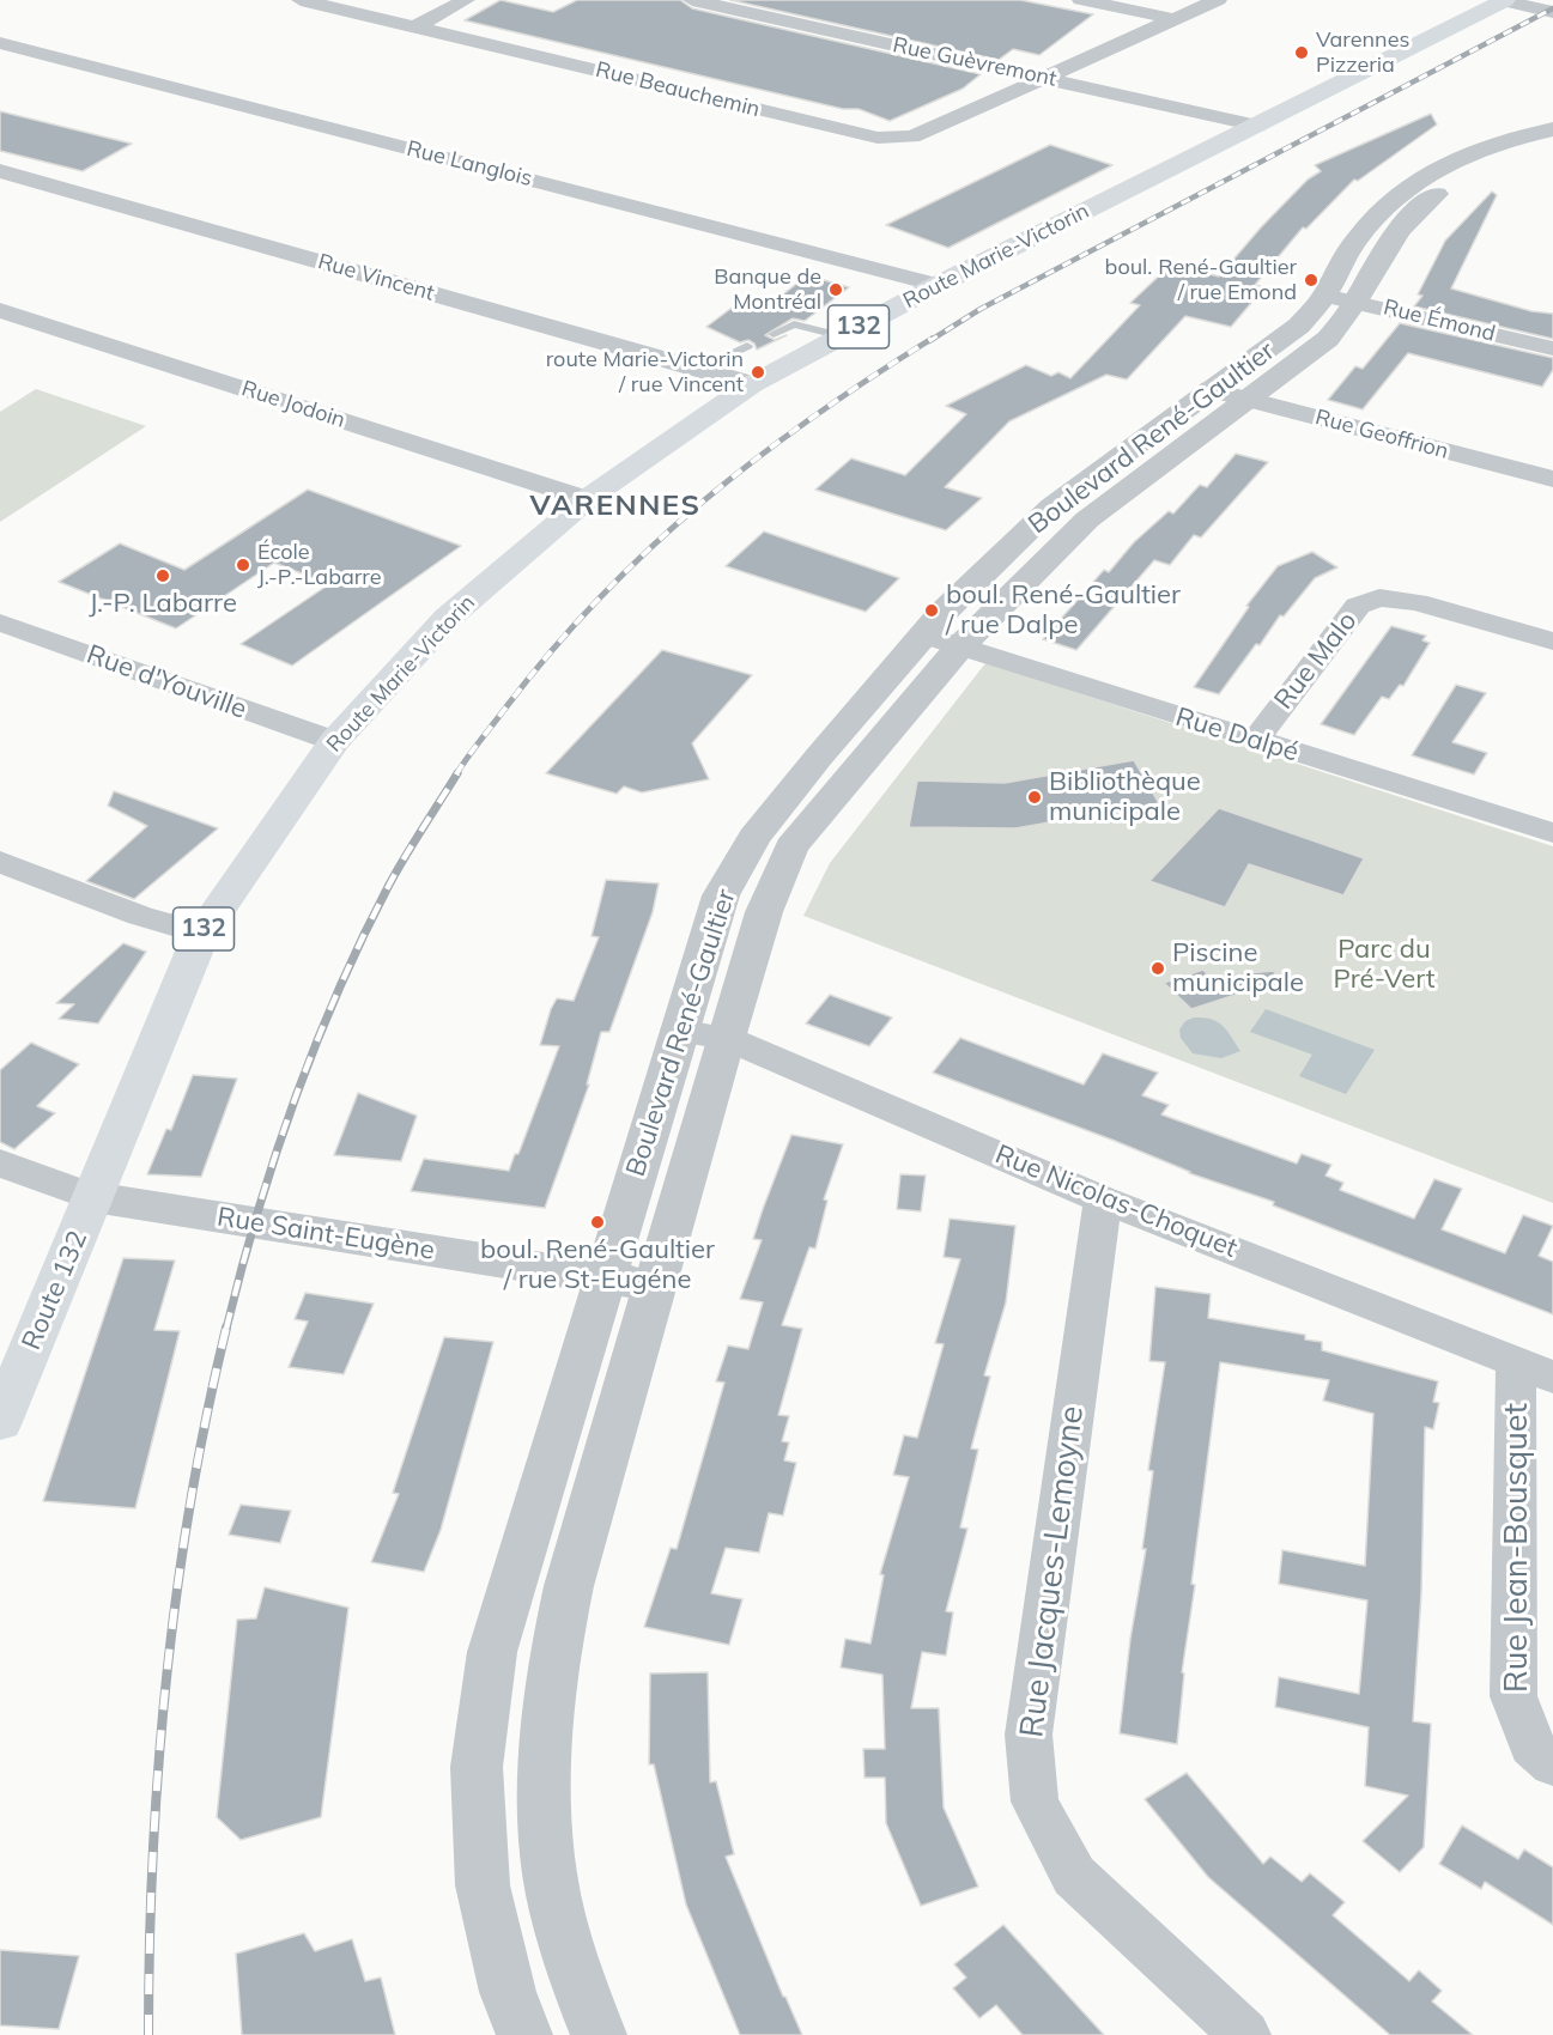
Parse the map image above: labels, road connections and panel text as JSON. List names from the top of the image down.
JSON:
{
  "streets": {
    "main road": ["Route Marie-Victorin", "132", "Route 132"],
    "street": [
      "Rue Guèvremont",
      "Rue Beauchemin",
      "Rue Langlois",
      "Rue Vincent",
      "Rue Émond",
      "Rue Jodoin",
      "Rue Geoffrion",
      "Boulevard René-Gaultier",
      "Rue Malo",
      "Rue d'Youville",
      "Rue Dalpé",
      "Rue Nicolas-Choquet",
      "Rue Saint-Eugène",
      "Rue Jean-Bousquet",
      "Rue Jacques-Lemoyne"
    ]
  },
  "crossings": [
    ["Rue Guèvremont", "Rue Beauchemin"],
    ["Rue Guèvremont", "Route Marie-Victorin"],
    ["Rue Langlois", "Route Marie-Victorin"],
    ["Route Marie-Victorin", "Rue Vincent"],
    ["Route Marie-Victorin", "Rue Jodoin"],
    ["Route Marie-Victorin", "Rue d'Youville"],
    ["Route Marie-Victorin", "Rue Saint-Eugène"],
    ["Route Marie-Victorin", "Route 132"],
    ["Rue Émond", "Boulevard René-Gaultier"],
    ["Rue Geoffrion", "Boulevard René-Gaultier"],
    ["Boulevard René-Gaultier", "Rue Dalpé"],
    ["Boulevard René-Gaultier", "Rue Nicolas-Choquet"],
    ["Boulevard René-Gaultier", "Rue Saint-Eugène"],
    ["Rue Malo", "Rue Dalpé"],
    ["Rue Nicolas-Choquet", "Rue Jean-Bousquet"],
    ["Rue Nicolas-Choquet", "Rue Jacques-Lemoyne"],
    ["Rue Saint-Eugène", "Route 132"]
  ],
  "districts": ["VARENNES"],
  "parks": ["Parc du Pré-Vert"],
  "places": [
    "Varennes Pizzeria",
    "boul. René-Gaultier / rue Emond",
    "Banque de Montréal",
    "route Marie-Victorin / rue Vincent",
    "École J.-P.-Labarre",
    "J.-P. Labarre",
    "boul. René-Gaultier / rue Dalpe",
    "Bibliothèque municipale",
    "Piscine municipale",
    "boul. René-Gaultier / rue St-Eugéne"
  ]
}
